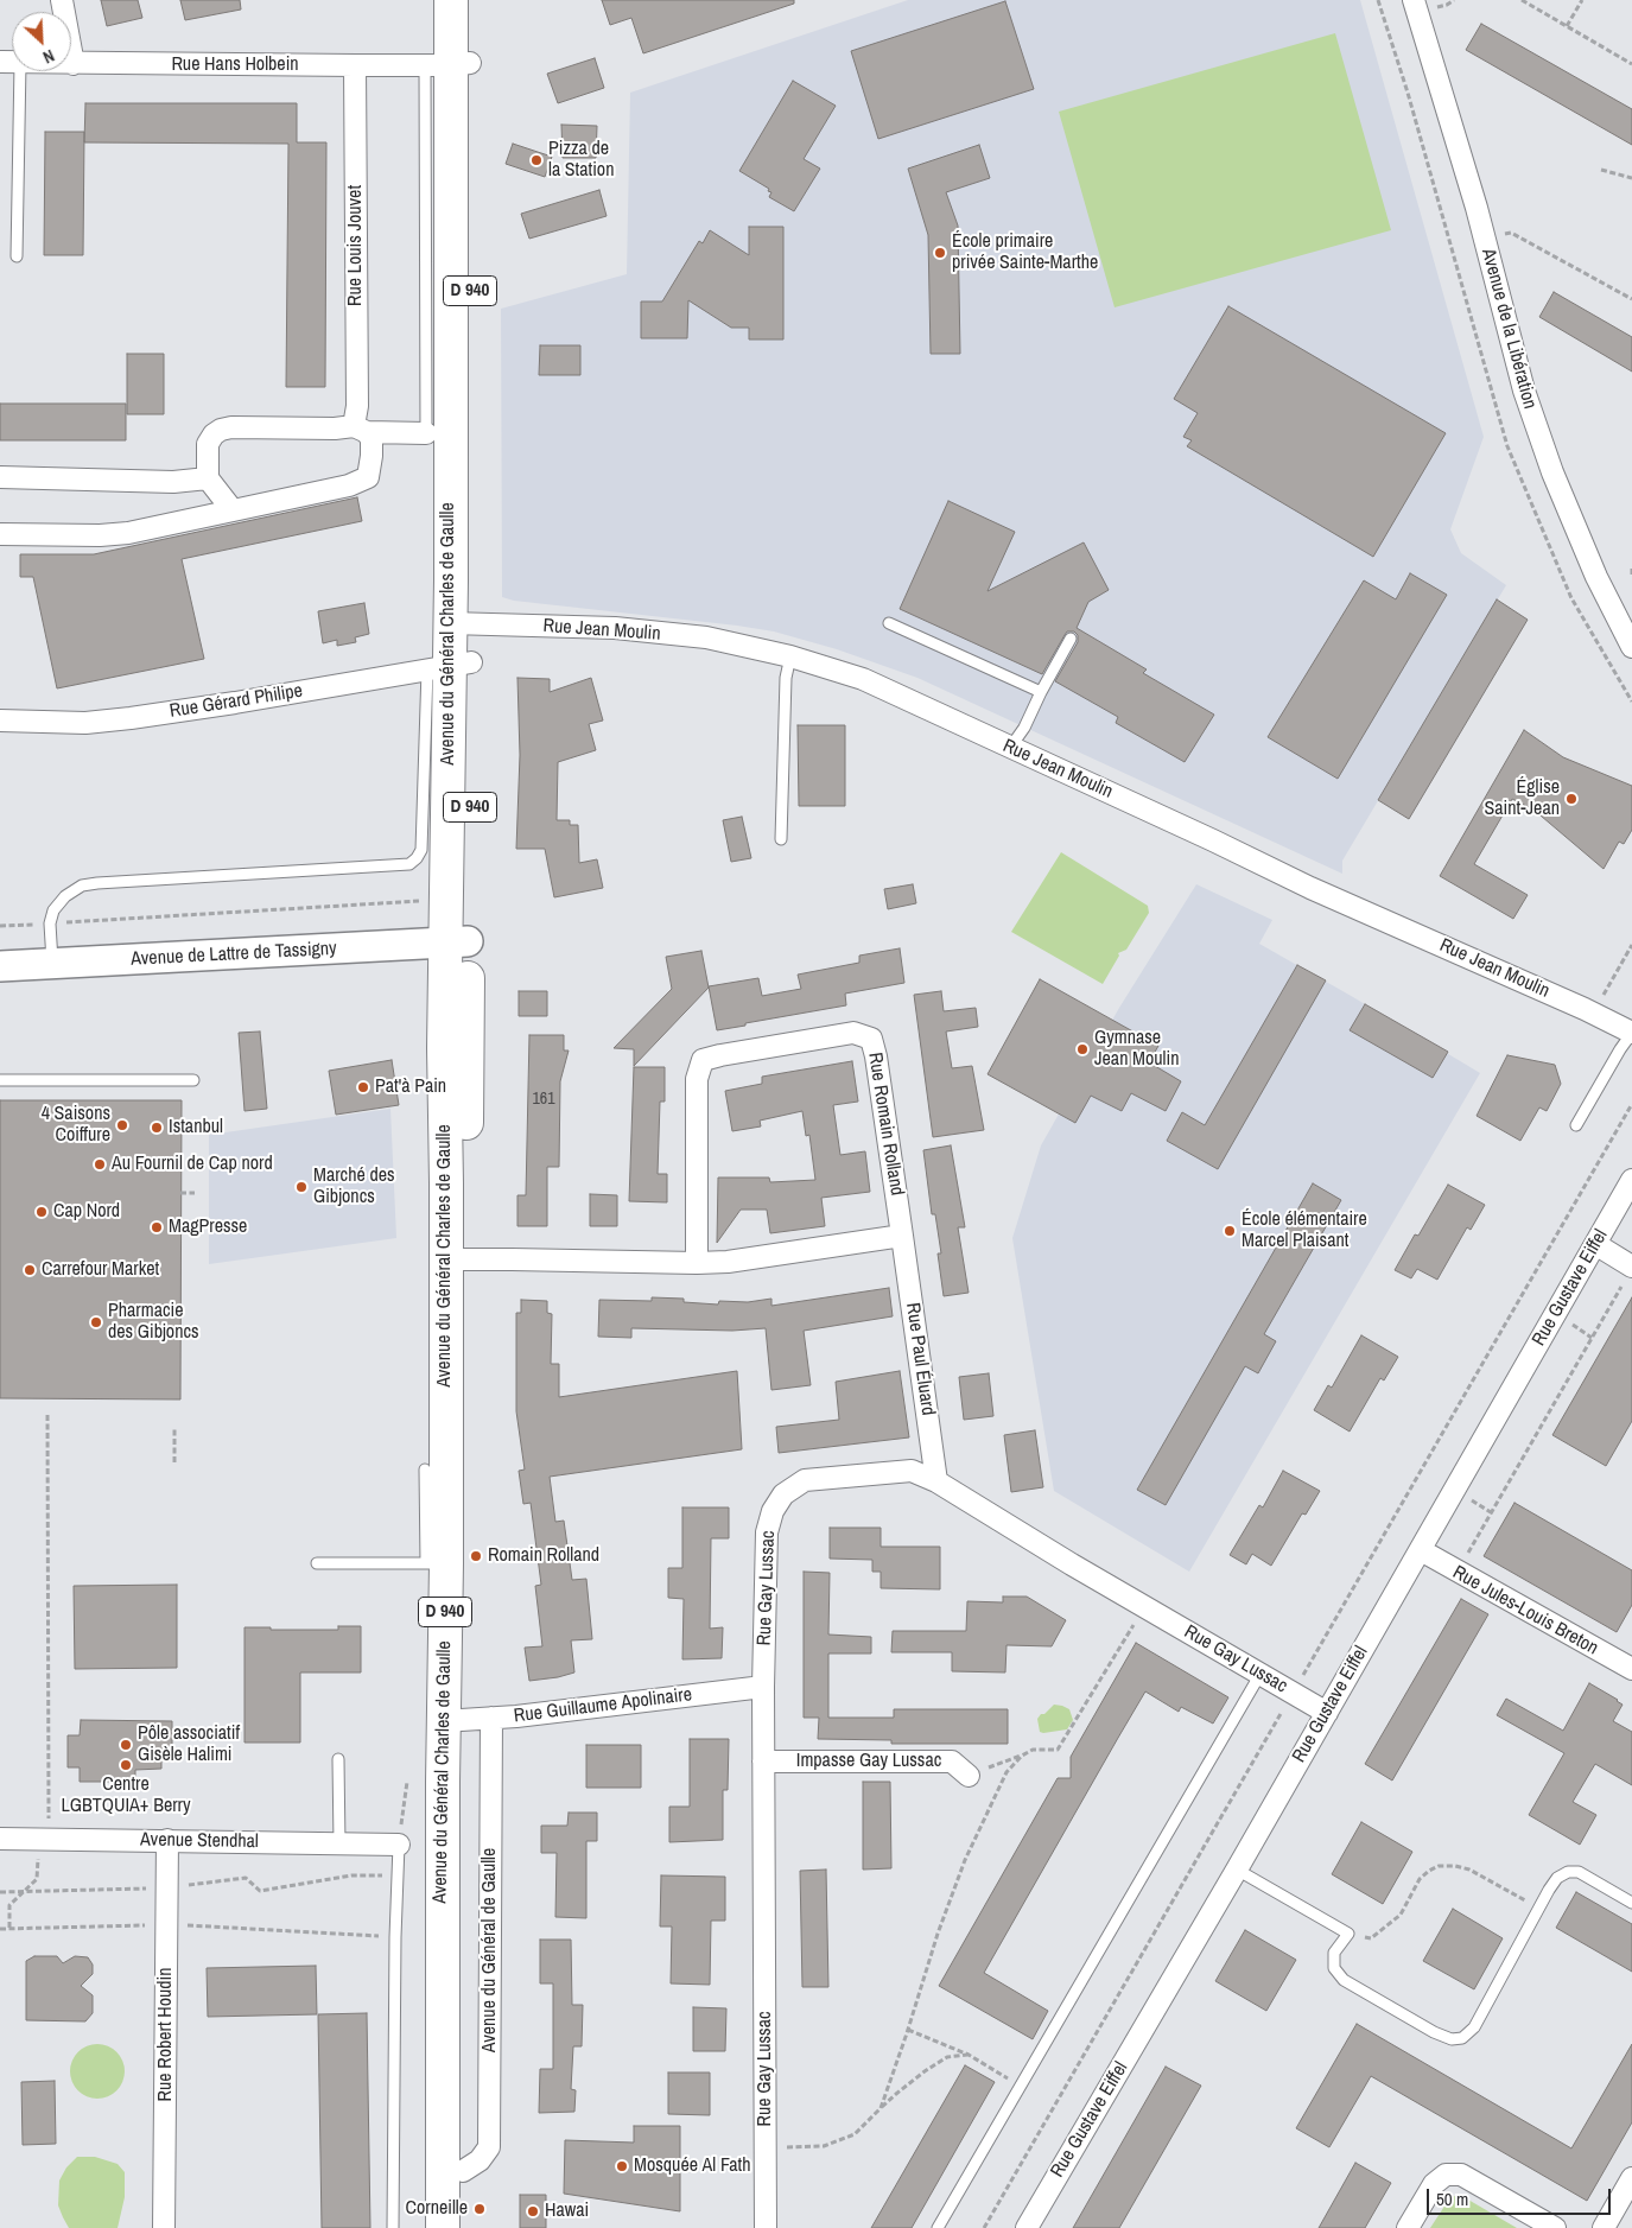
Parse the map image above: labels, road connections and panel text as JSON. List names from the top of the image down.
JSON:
{
  "streets": {
    "main road": ["D 940", "Avenue du Général Charles de Gaulle", "Avenue de Lattre de Tassigny"],
    "street": [
      "Rue Hans Holbein",
      "Rue Louis Jouvet",
      "Avenue de la Libération",
      "Rue Jean Moulin",
      "Rue Gérard Philipe",
      "Rue Romain Rolland",
      "Rue Gustave Eiffel",
      "Rue Paul Éluard",
      "Rue Gay Lussac",
      "Rue Jules-Louis Breton",
      "Rue Guillaume Apolinaire",
      "Impasse Gay Lussac",
      "Avenue Stendhal",
      "Rue Robert Houdin"
    ]
  },
  "crossings": [
    ["Rue Hans Holbein", "Rue Louis Jouvet"],
    ["Rue Hans Holbein", "Avenue du Général Charles de Gaulle"],
    ["Rue Jean Moulin", "Avenue du Général Charles de Gaulle"],
    ["Avenue du Général Charles de Gaulle", "Rue Gérard Philipe"],
    ["Avenue du Général Charles de Gaulle", "Avenue de Lattre de Tassigny"],
    ["Avenue du Général Charles de Gaulle", "Rue Guillaume Apolinaire"],
    ["Rue Romain Rolland", "Rue Paul Éluard"],
    ["Rue Gustave Eiffel", "Rue Gay Lussac"],
    ["Rue Gustave Eiffel", "Rue Jules-Louis Breton"],
    ["Rue Paul Éluard", "Rue Gay Lussac"],
    ["Rue Gay Lussac", "Rue Guillaume Apolinaire"],
    ["Rue Gay Lussac", "Impasse Gay Lussac"],
    ["Avenue Stendhal", "Rue Robert Houdin"]
  ],
  "places": [
    "Pizza de la Station",
    "École primaire privée Sainte-Marthe",
    "Église Saint-Jean",
    "Gymnase Jean Moulin",
    "Pat'à Pain",
    "4 Saisons Coiffure",
    "Istanbul",
    "Au Fournil de Cap nord",
    "Marché des Gibjoncs",
    "Cap Nord",
    "MagPresse",
    "École élémentaire Marcel Plaisant",
    "Carrefour Market",
    "Pharmacie des Gibjoncs",
    "Romain Rolland",
    "Pôle associatif Gisèle Halimi",
    "Centre LGBTQUIA+ Berry",
    "Mosquée Al Fath",
    "Corneille",
    "Hawai"
  ],
  "house_numbers": ["161"],
  "scale_bar": "50 m",
  "north": "bottom right"
}
